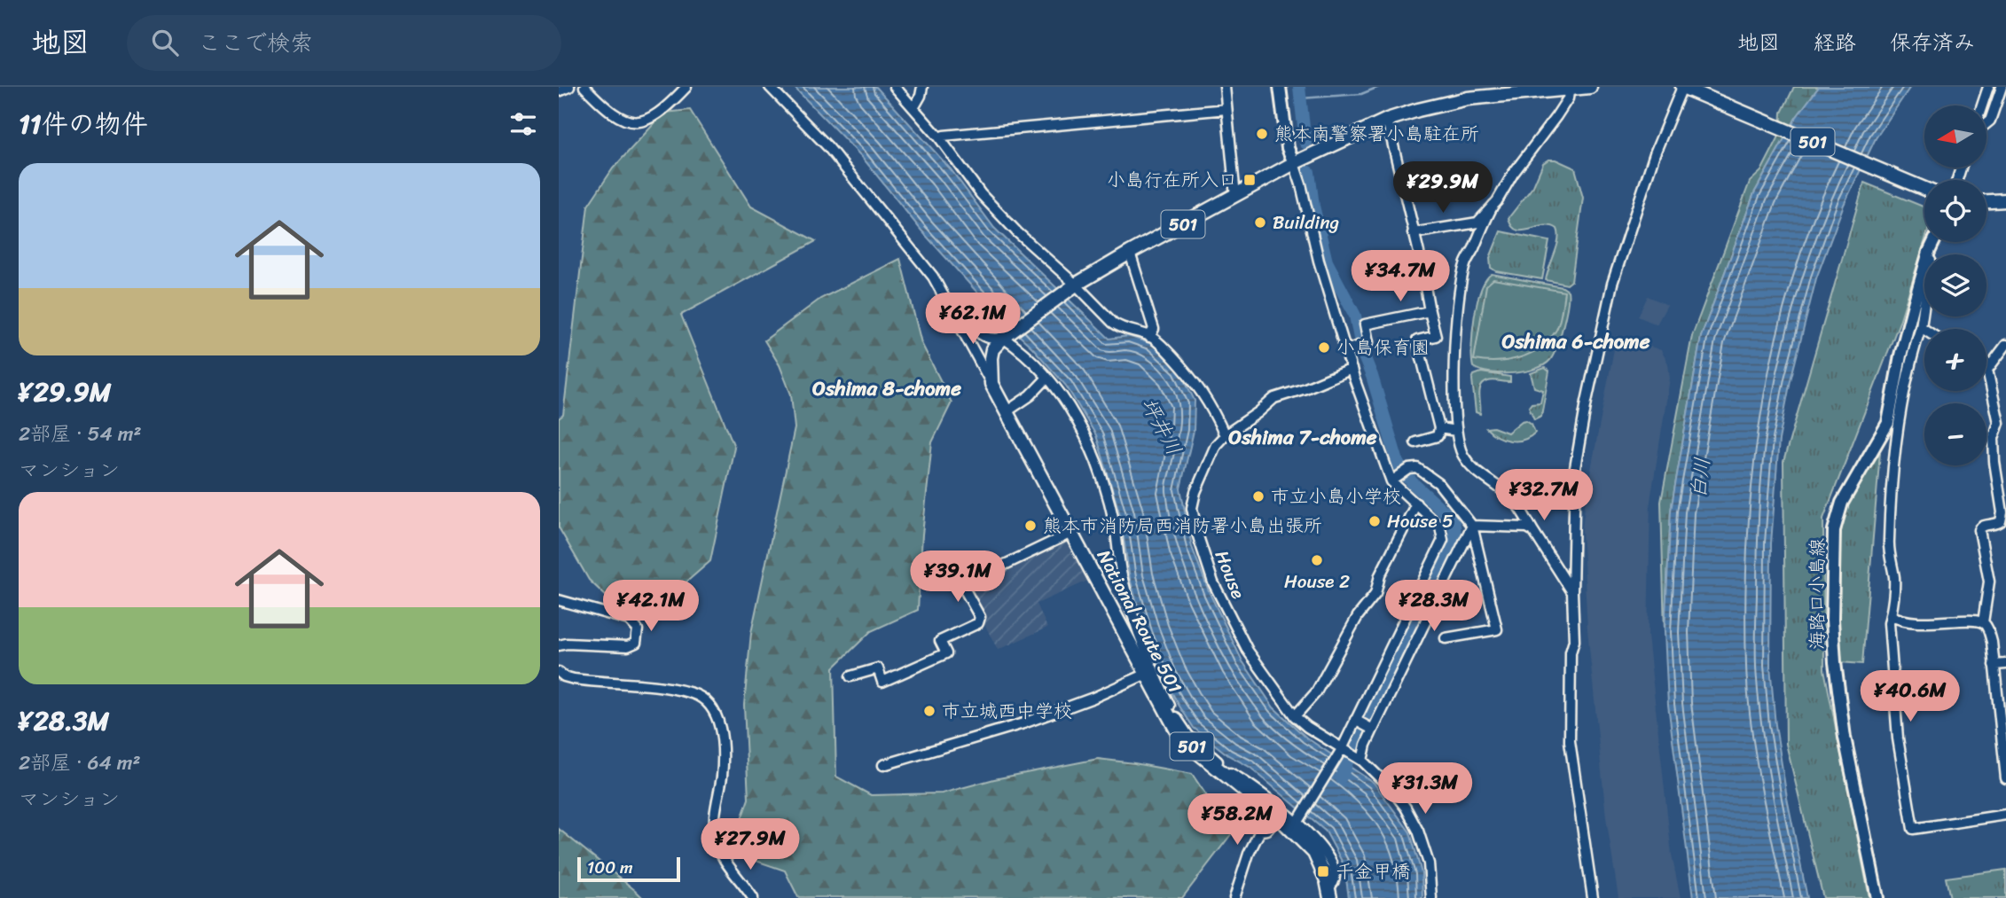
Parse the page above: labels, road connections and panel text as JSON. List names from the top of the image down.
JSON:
{
  "streets": {
    "highway": ["501", "National Route 501"],
    "main road": ["海路口小島線"],
    "street": ["House"]
  },
  "crossings": [
    ["501", "National Route 501"]
  ],
  "districts": ["Oshima 6-chome", "Oshima 8-chome", "Oshima 7-chome"],
  "water": ["坪井川", "白川"],
  "places": {
    "other": [
      "熊本南警察署小島駐在所",
      "Building",
      "小島保育園",
      "市立小島小学校",
      "House 5",
      "熊本市消防局西消防署小島出張所",
      "House 2",
      "市立城西中学校"
    ],
    "transit": ["小島行在所入口", "千金甲橋"]
  },
  "scale_bar": "100 m",
  "north": "left",
  "page": {
    "header": "地図",
    "search": "ここで検索",
    "nav": ["地図", "経路", "保存済み"],
    "heading": "11件の物件",
    "map_buttons": ["+", "−"],
    "list": [
      {
        "name": "¥29.9M",
        "note": "2部屋 · 54 m² · マンション"
      },
      {
        "name": "¥28.3M",
        "note": "2部屋 · 64 m² · マンション"
      }
    ],
    "price": [
      "¥29.9M",
      "¥34.7M",
      "¥62.1M",
      "¥32.7M",
      "¥39.1M",
      "¥42.1M",
      "¥28.3M",
      "¥40.6M",
      "¥31.3M",
      "¥58.2M",
      "¥27.9M"
    ],
    "scale": "100 m"
  }
}
